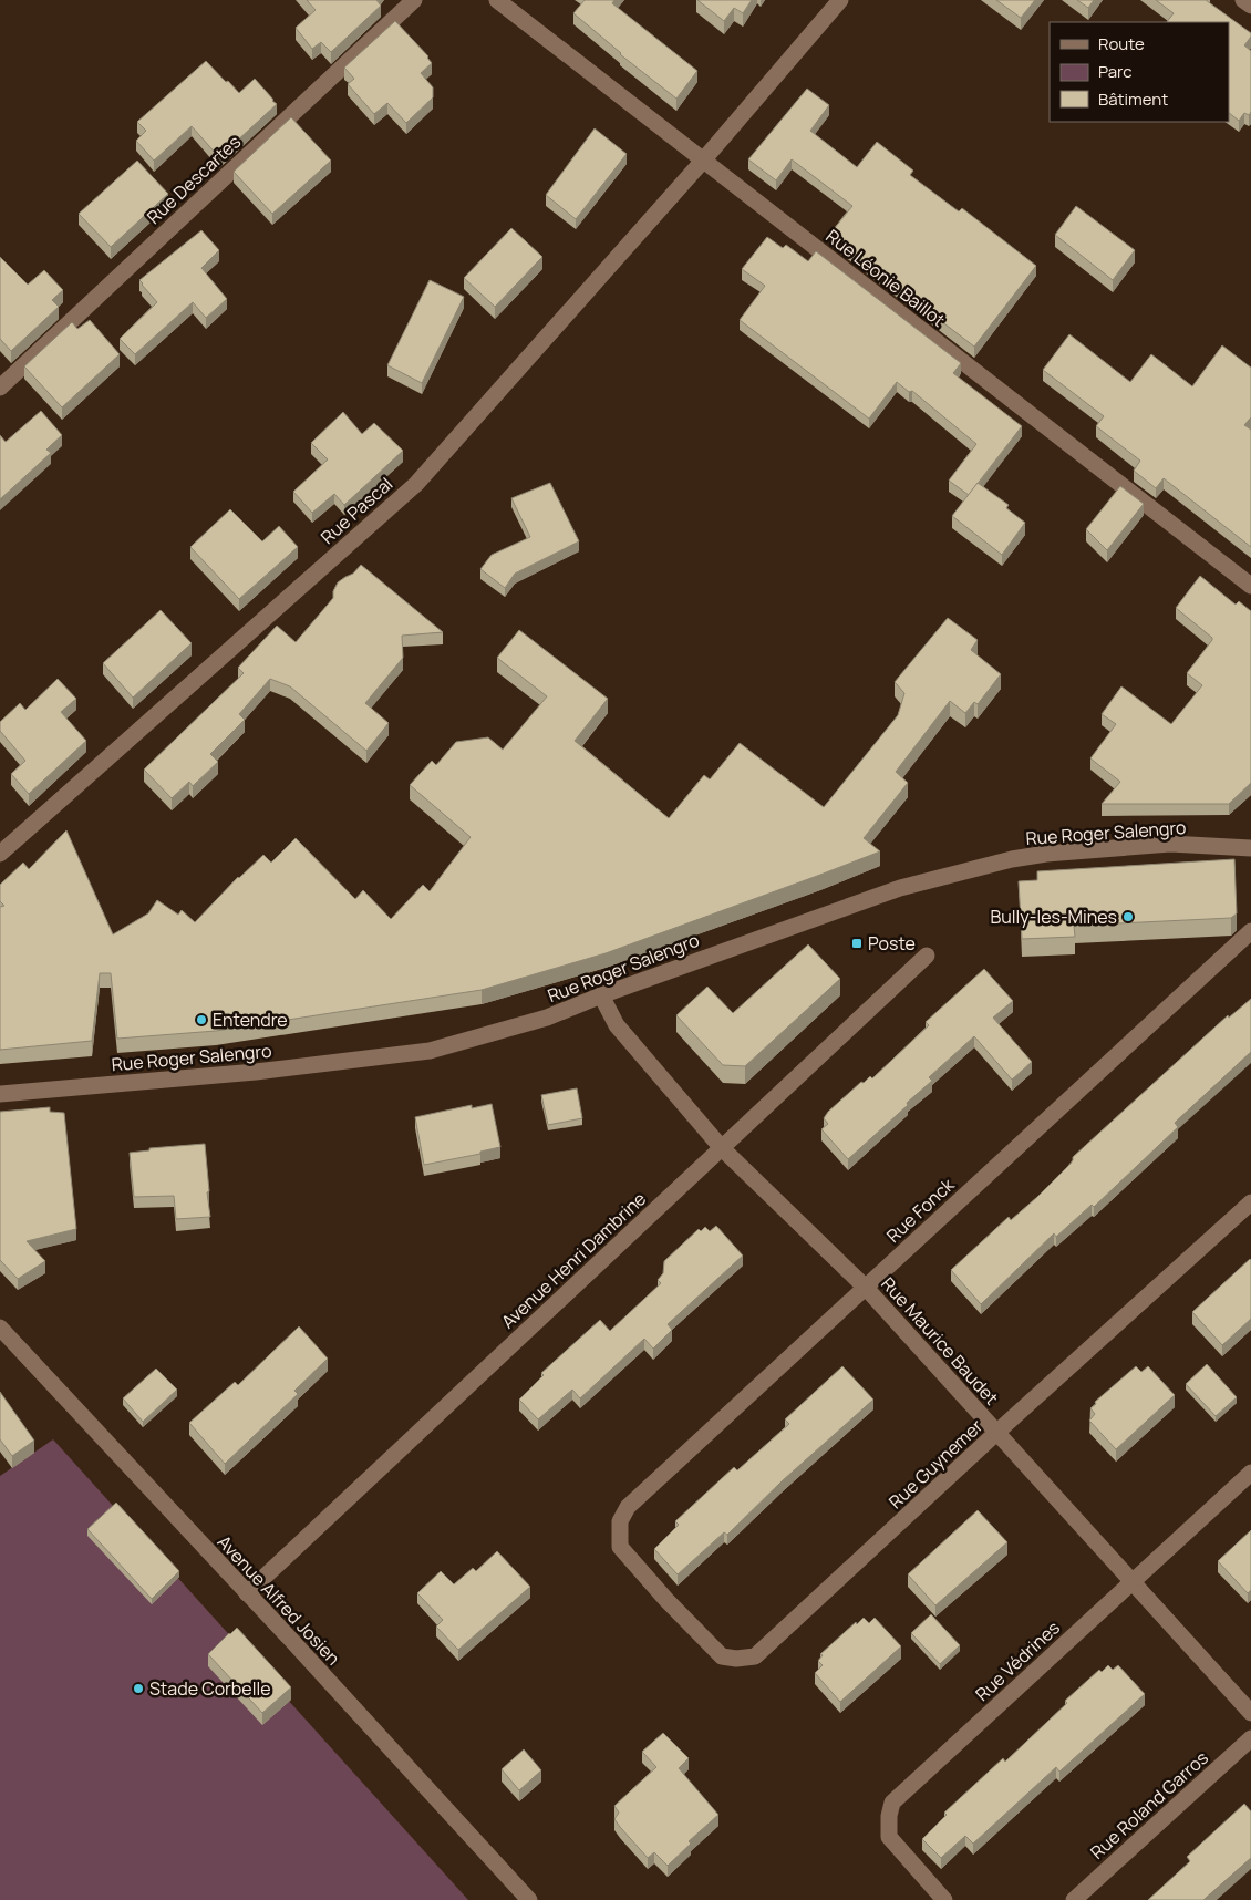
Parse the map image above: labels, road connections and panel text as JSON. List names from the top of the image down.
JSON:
{
  "streets": {
    "street": [
      "Rue Descartes",
      "Rue Léonie Baillot",
      "Rue Pascal",
      "Rue Roger Salengro",
      "Rue Fonck",
      "Avenue Henri Dambrine",
      "Rue Maurice Baudet",
      "Rue Guynemer",
      "Avenue Alfred Josien",
      "Rue Védrines",
      "Rue Roland Garros"
    ]
  },
  "crossings": [
    ["Rue Léonie Baillot", "Rue Pascal"],
    ["Rue Roger Salengro", "Rue Maurice Baudet"],
    ["Rue Fonck", "Rue Maurice Baudet"],
    ["Rue Fonck", "Rue Guynemer"],
    ["Avenue Henri Dambrine", "Rue Maurice Baudet"],
    ["Avenue Henri Dambrine", "Avenue Alfred Josien"],
    ["Rue Maurice Baudet", "Rue Guynemer"],
    ["Rue Maurice Baudet", "Rue Védrines"]
  ],
  "places": {
    "other": ["Bully-les-Mines", "Entendre", "Stade Corbelle"],
    "transit": ["Poste"]
  },
  "legend": ["Route", "Parc", "Bâtiment"]
}
